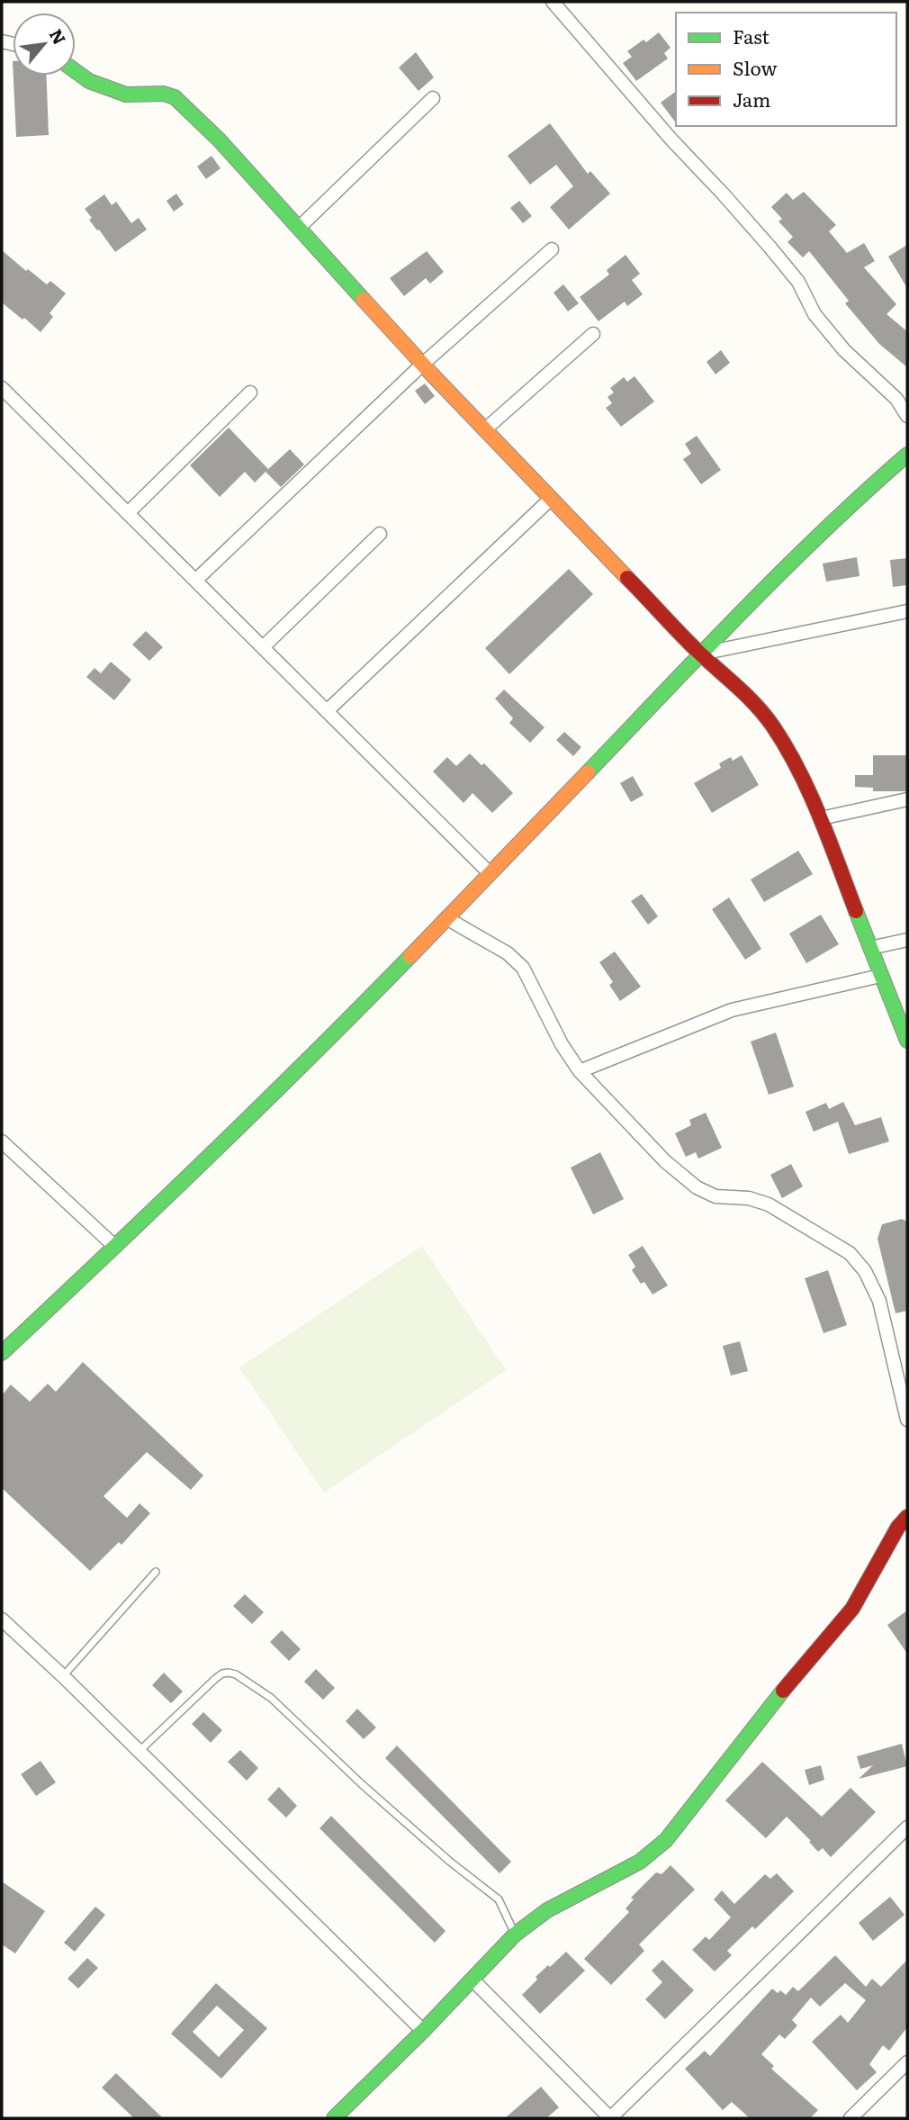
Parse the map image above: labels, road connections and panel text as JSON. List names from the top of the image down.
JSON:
{
  "legend": ["Fast", "Slow", "Jam"],
  "north": "top right"
}
